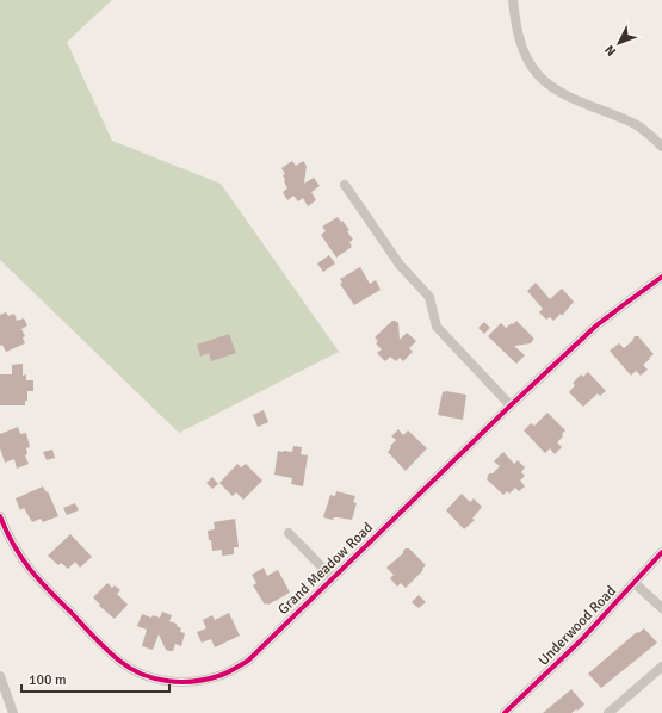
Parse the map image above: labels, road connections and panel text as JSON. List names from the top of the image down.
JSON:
{
  "streets": {
    "street": ["Grand Meadow Road", "Underwood Road"]
  },
  "scale_bar": "100 m",
  "north": "bottom left"
}
